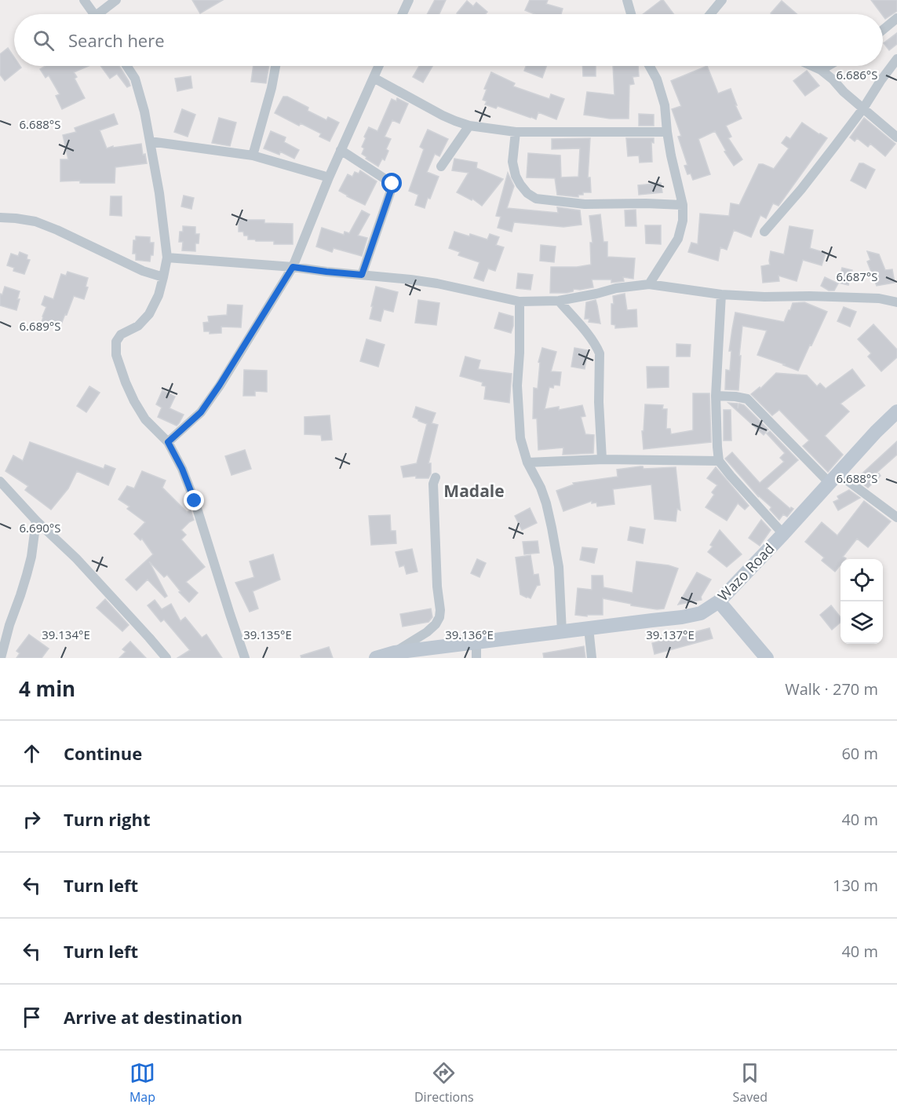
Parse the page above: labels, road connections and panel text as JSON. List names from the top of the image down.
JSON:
{
  "streets": {
    "main road": ["Wazo Road"]
  },
  "districts": ["Madale"],
  "page": {
    "search": "Search here",
    "heading": ["4 min", "Walk · 270 m"],
    "list": [
      ["Continue", "60 m"],
      ["Turn right", "40 m"],
      ["Turn left", "130 m"],
      ["Turn left", "40 m"],
      "Arrive at destination"
    ],
    "nav": ["Map", "Directions", "Saved"]
  },
  "coordinates": [
    "6.686°S",
    "6.688°S",
    "6.687°S",
    "6.689°S",
    "6.690°S",
    "39.134°E",
    "39.135°E",
    "39.136°E",
    "39.137°E"
  ]
}
